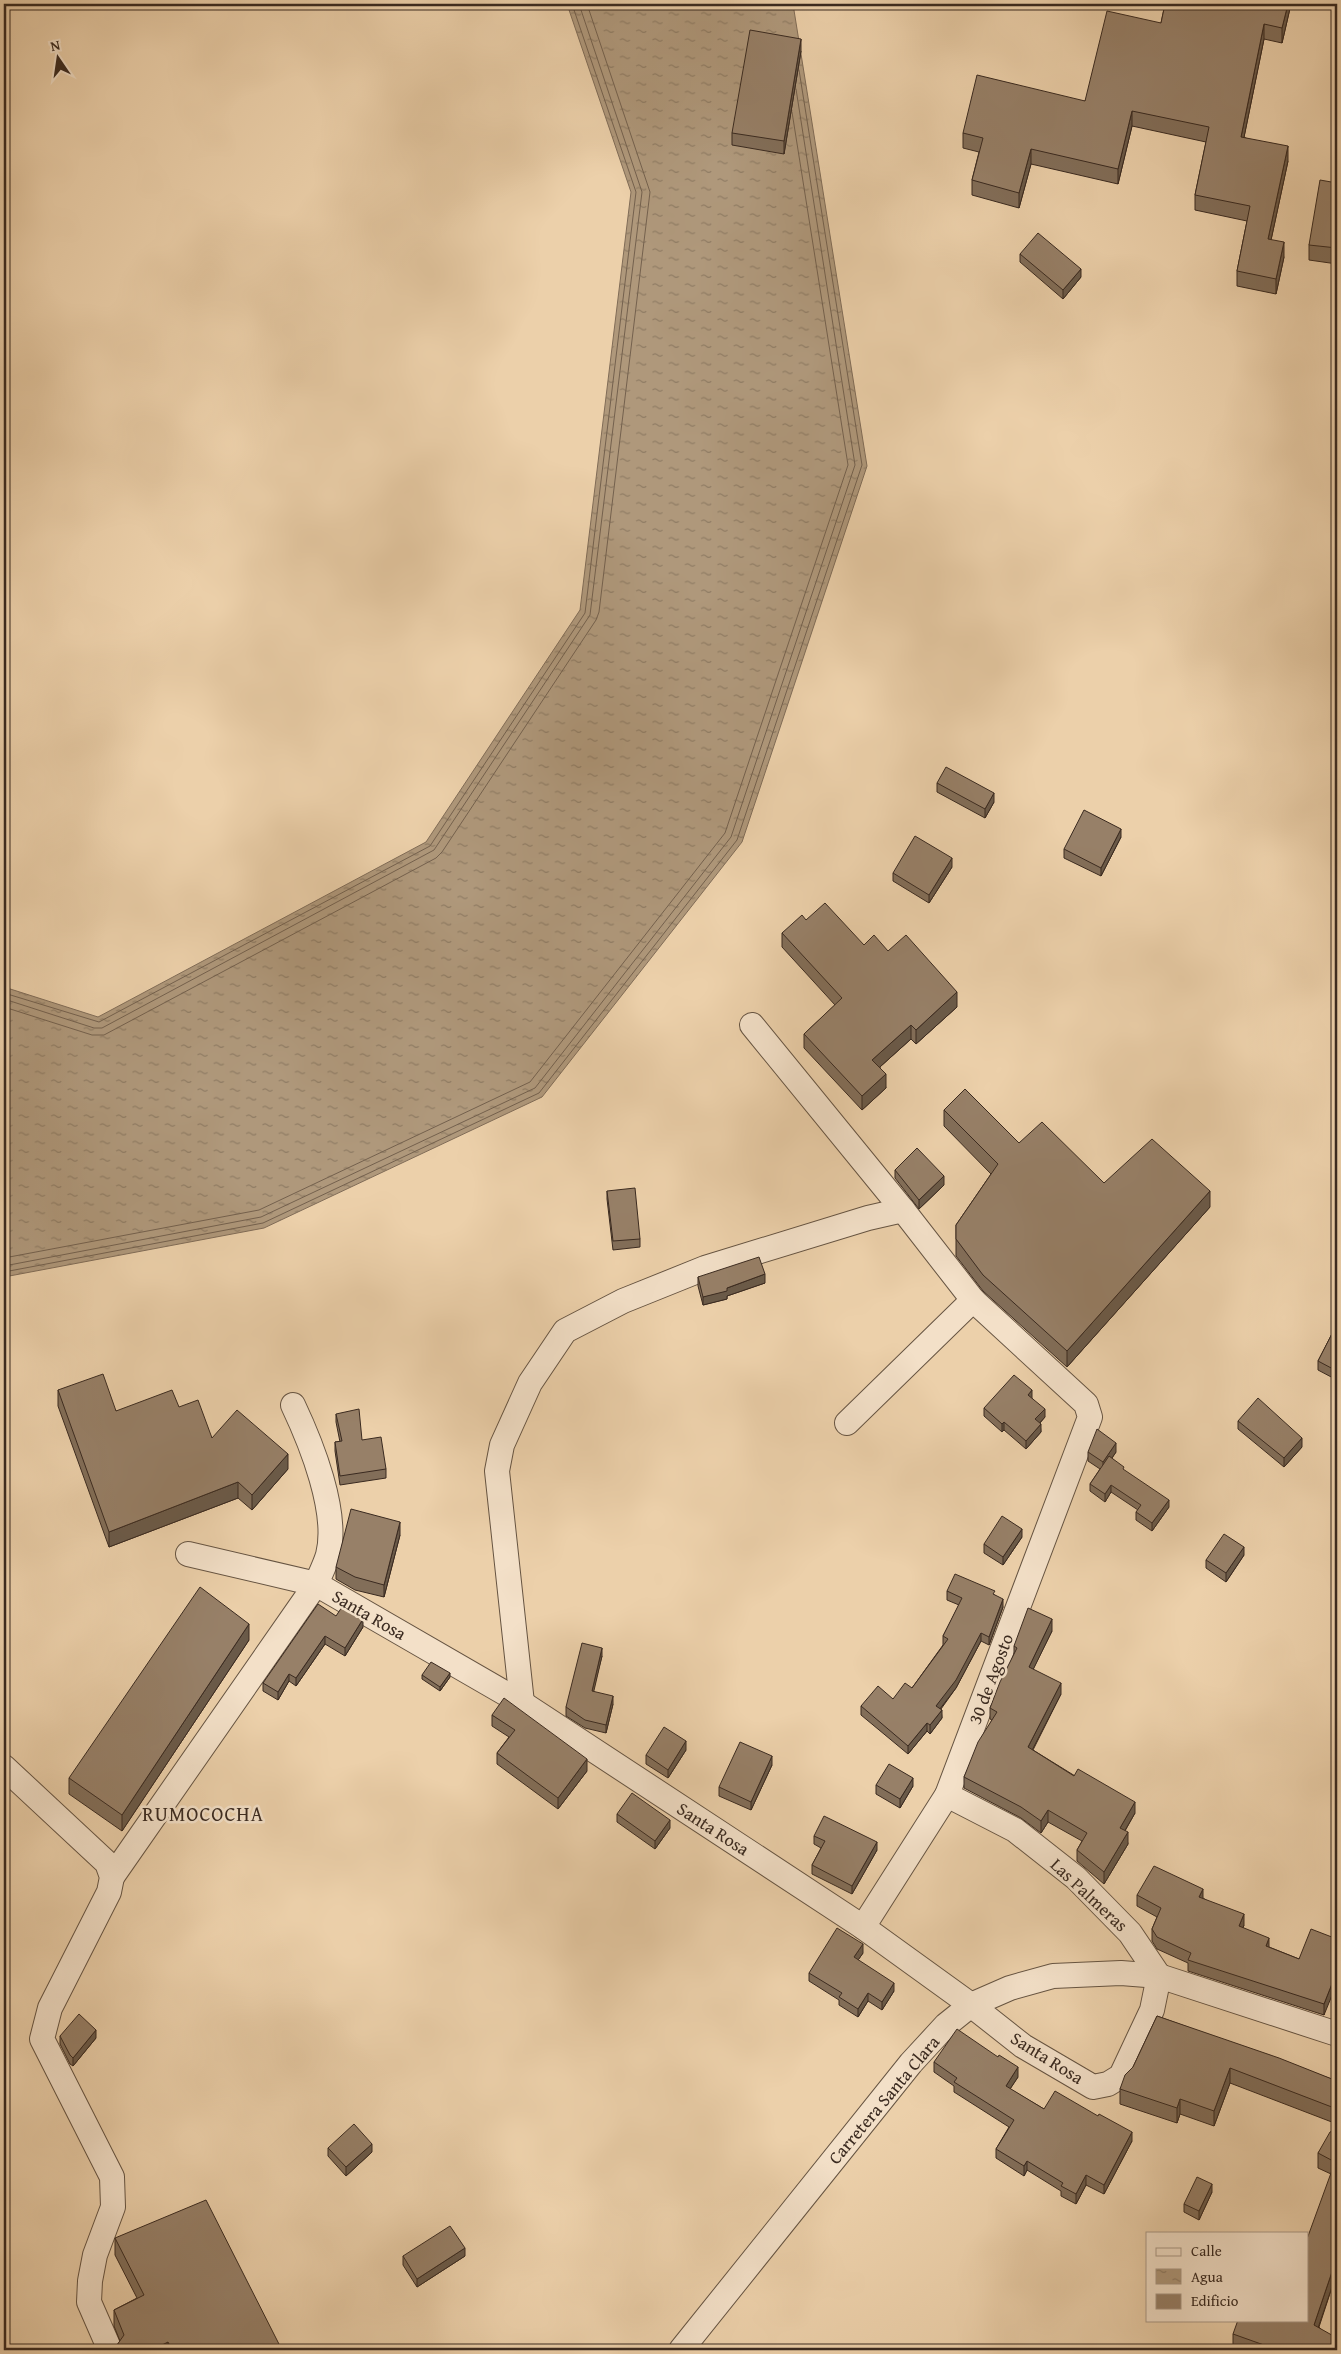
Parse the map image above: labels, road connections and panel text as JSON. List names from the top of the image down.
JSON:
{
  "streets": {
    "street": [
      "Santa Rosa",
      "30 de Agosto",
      "Las Palmeras",
      "Carretera Santa Clara"
    ]
  },
  "crossings": [
    ["Santa Rosa", "30 de Agosto"],
    ["Santa Rosa", "Las Palmeras"],
    ["Santa Rosa", "Carretera Santa Clara"],
    ["30 de Agosto", "Las Palmeras"],
    ["Las Palmeras", "Carretera Santa Clara"]
  ],
  "districts": ["RUMOCOCHA"],
  "legend": ["Calle", "Agua", "Edificio"],
  "north": "top"
}
